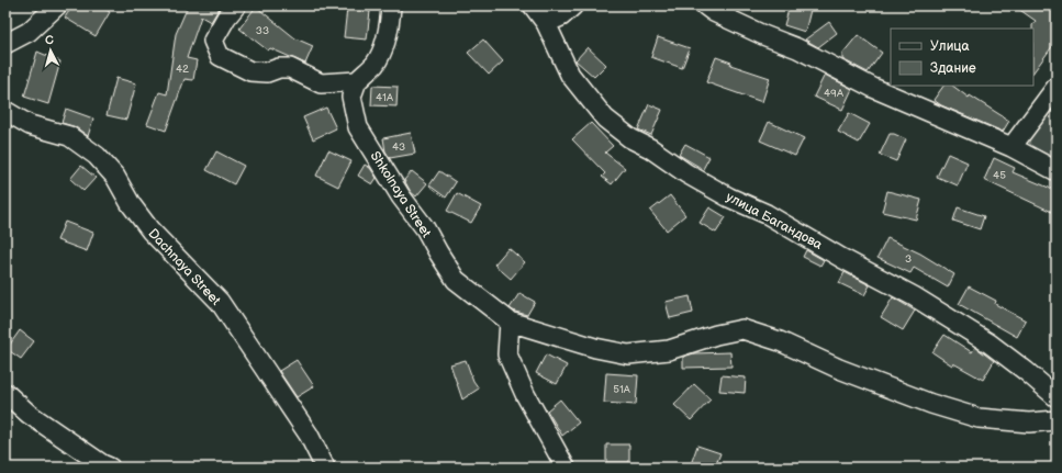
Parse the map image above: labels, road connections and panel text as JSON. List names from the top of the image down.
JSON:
{
  "streets": {
    "street": ["Shkolnaya Street", "улица Багандова", "Dachnaya Street"]
  },
  "house_numbers": [
    "33",
    "42",
    "49А",
    "41А",
    "43",
    "45",
    "3",
    "51А"
  ],
  "legend": ["Улица", "Здание"],
  "north": "top"
}
